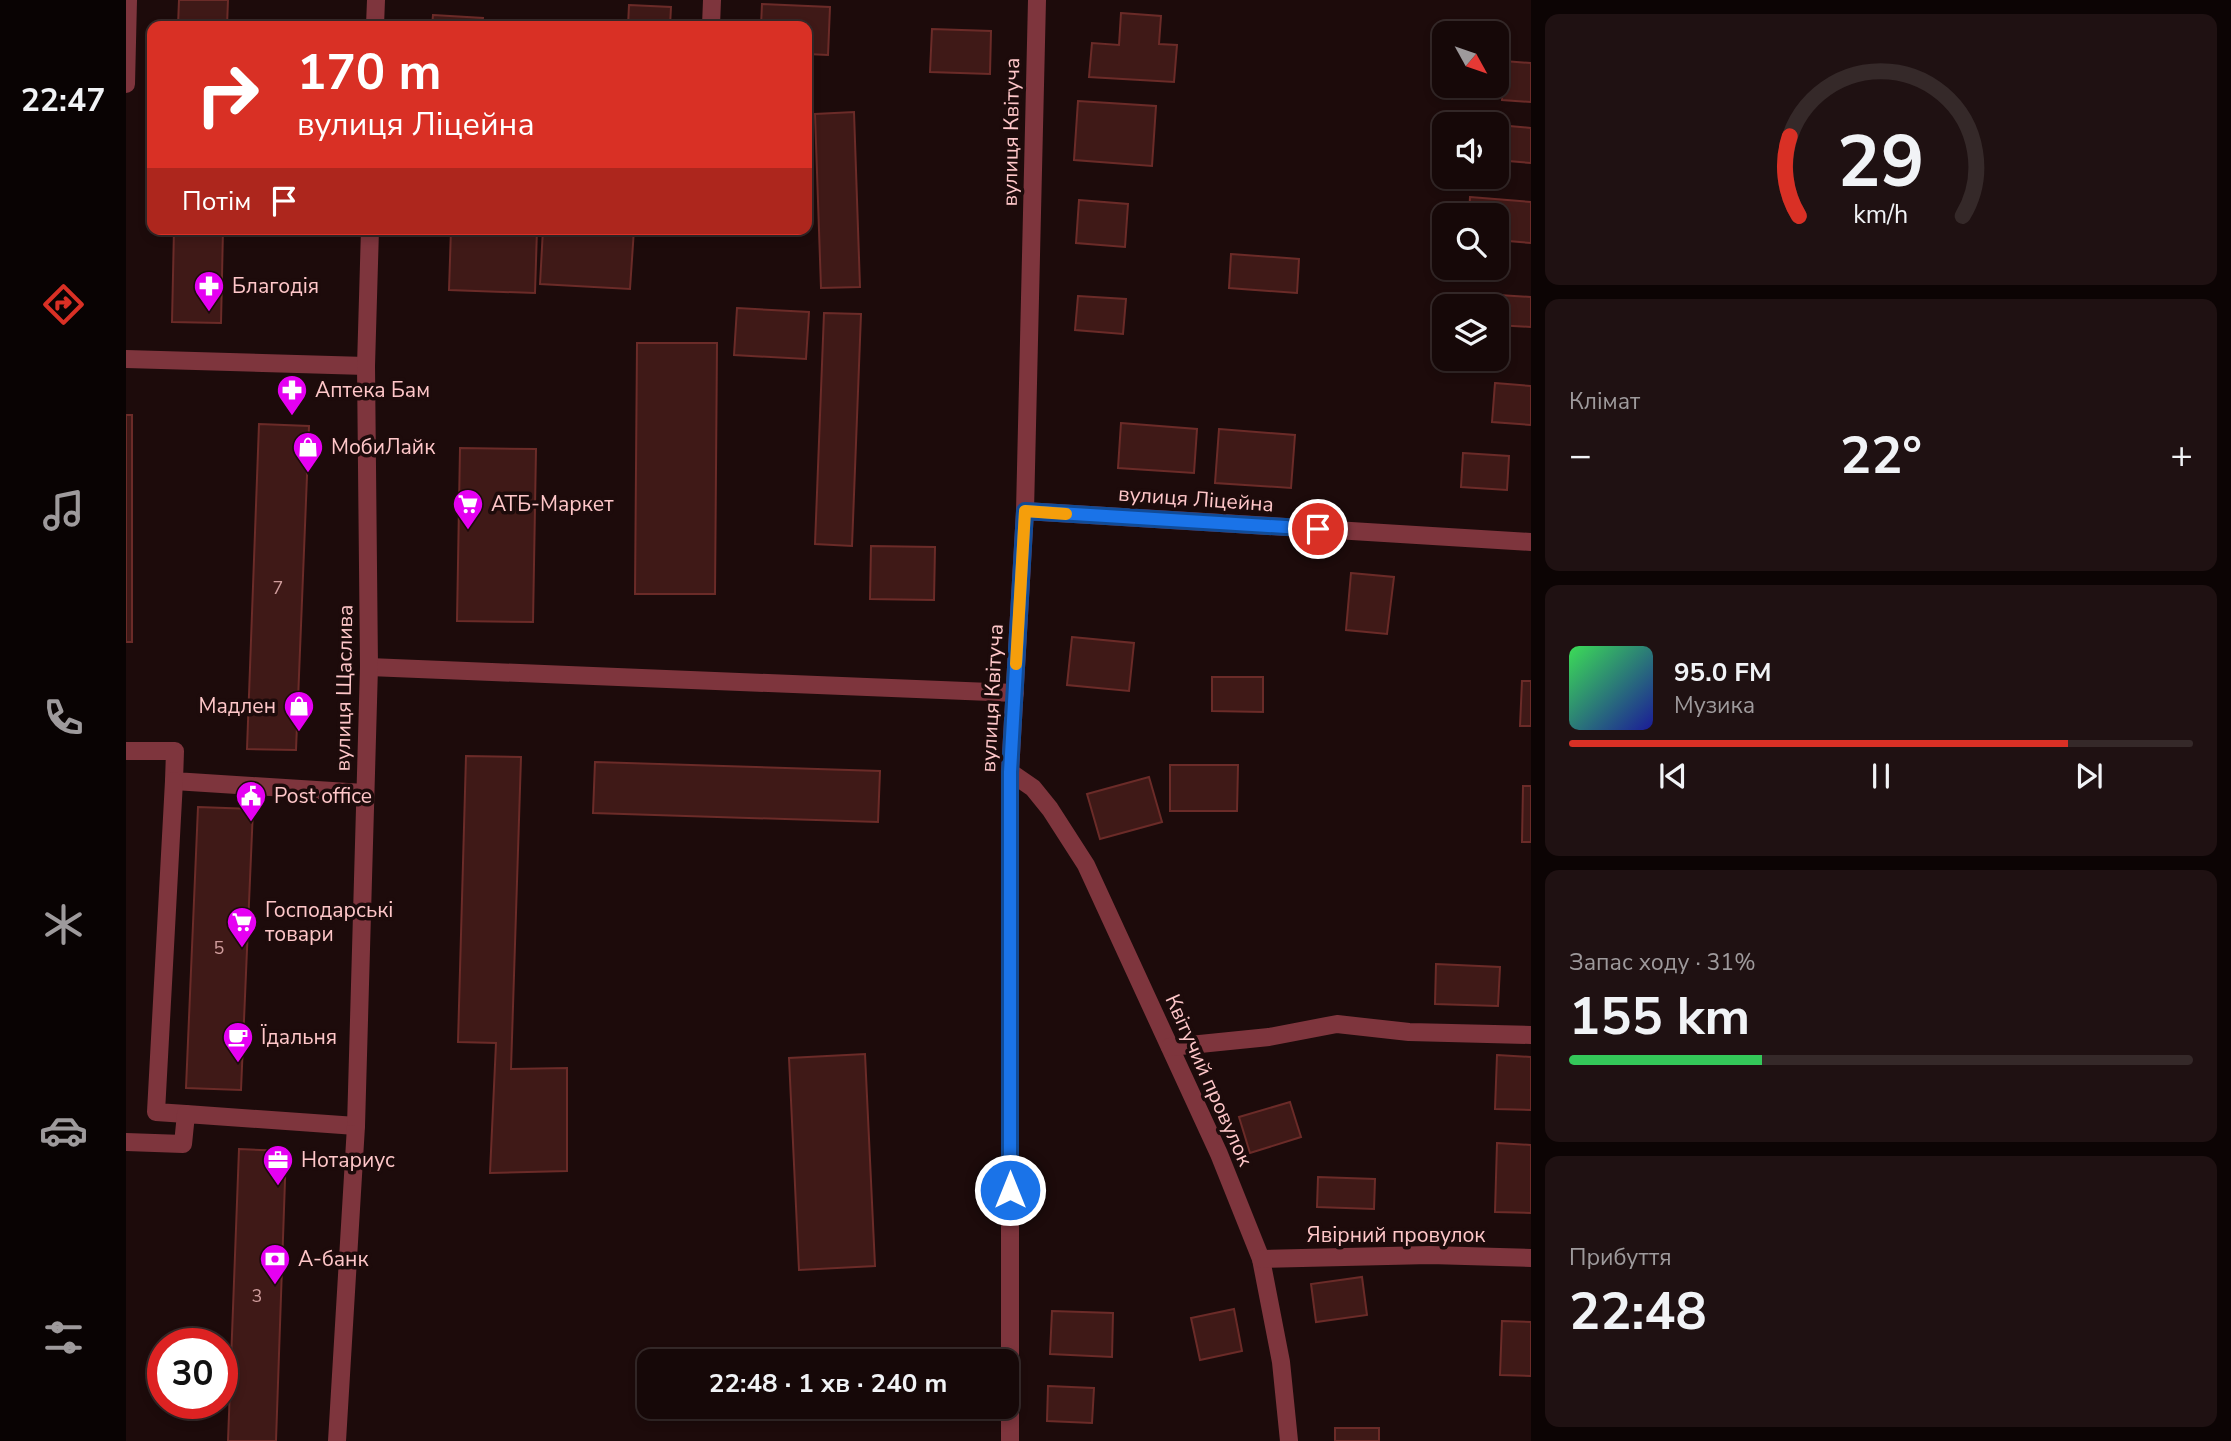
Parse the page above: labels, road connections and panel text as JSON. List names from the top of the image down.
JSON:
{
  "streets": {
    "street": [
      "вулиця Квітуча",
      "вулиця Ліцейна",
      "вулиця Щаслива",
      "Квітучий провулок",
      "Явірний провулок"
    ]
  },
  "crossings": [
    ["вулиця Квітуча", "вулиця Ліцейна"],
    ["вулиця Квітуча", "Квітучий провулок"],
    ["Квітучий провулок", "Явірний провулок"]
  ],
  "places": {
    "pharmacy": ["Благодія", "Аптека Бам"],
    "shop": ["МобиЛайк", "Мадлен"],
    "supermarket": ["АТБ-Маркет", "Господарські товари"],
    "public building": ["Post office"],
    "cafe": ["Їдальня"],
    "office": ["Нотариус"],
    "bank": ["А-банк"]
  },
  "house_numbers": ["7", "5", "3"],
  "north": "bottom right",
  "page": {
    "tabs": "22:47",
    "turn": ["170 m", "вулиця Ліцейна"],
    "then": "Потім",
    "tile": [
      "Клімат",
      ["Запас ходу · 31%", "155 km"],
      ["Прибуття", "22:48"]
    ],
    "heat": ["−", "22°", "+"],
    "song": ["95.0 FM", "Музика"],
    "limit": "30",
    "trip": "22:48 · 1 хв · 240 m",
    "gauge": ["29", "km/h"]
  }
}
